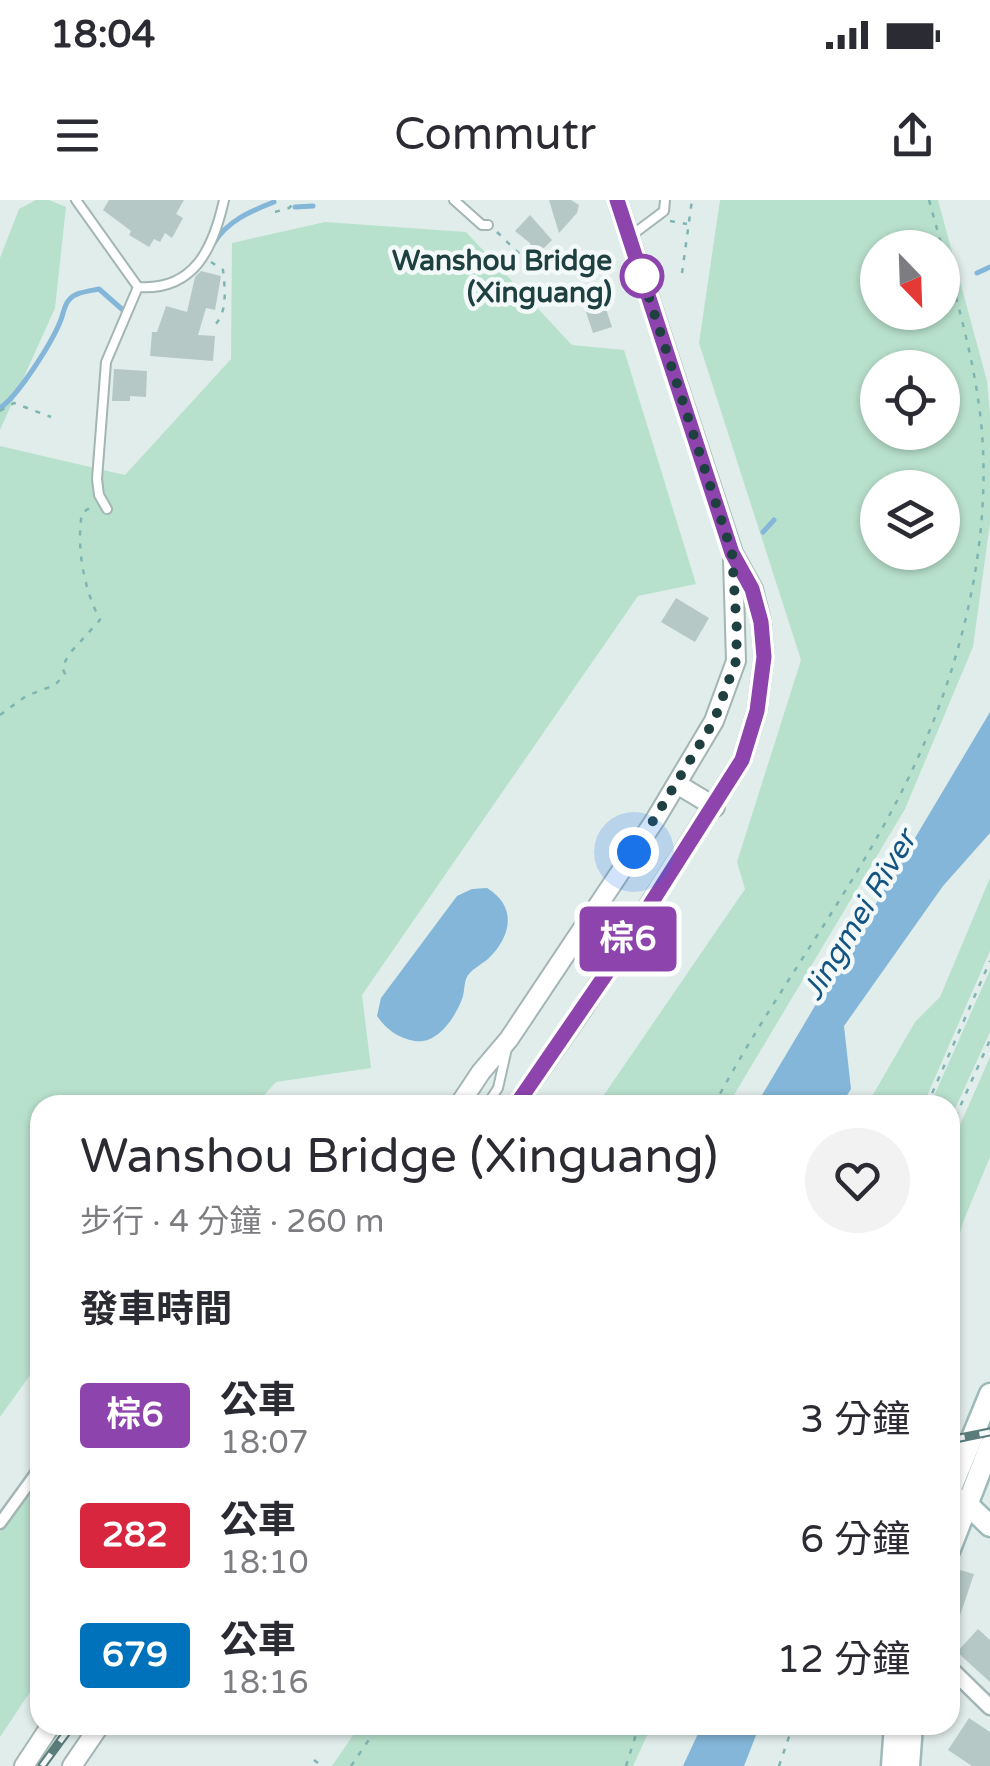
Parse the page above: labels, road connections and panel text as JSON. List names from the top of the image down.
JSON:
{
  "water": ["Jingmei River"],
  "places": ["Wanshou Bridge (Xinguang)"],
  "lines": ["bus line 棕6"],
  "north": "bottom right",
  "page": {
    "status": "18:04",
    "header": "Commutr",
    "on_map": "棕6",
    "heading": [
      ["Wanshou Bridge (Xinguang)", "步行 · 4 分鐘 · 260 m"],
      "發車時間"
    ],
    "list": [
      {
        "mark": "棕6",
        "name": "公車",
        "note": "18:07",
        "value": "3 分鐘"
      },
      {
        "mark": "282",
        "name": "公車",
        "note": "18:10",
        "value": "6 分鐘"
      },
      {
        "mark": "679",
        "name": "公車",
        "note": "18:16",
        "value": "12 分鐘"
      }
    ]
  }
}
